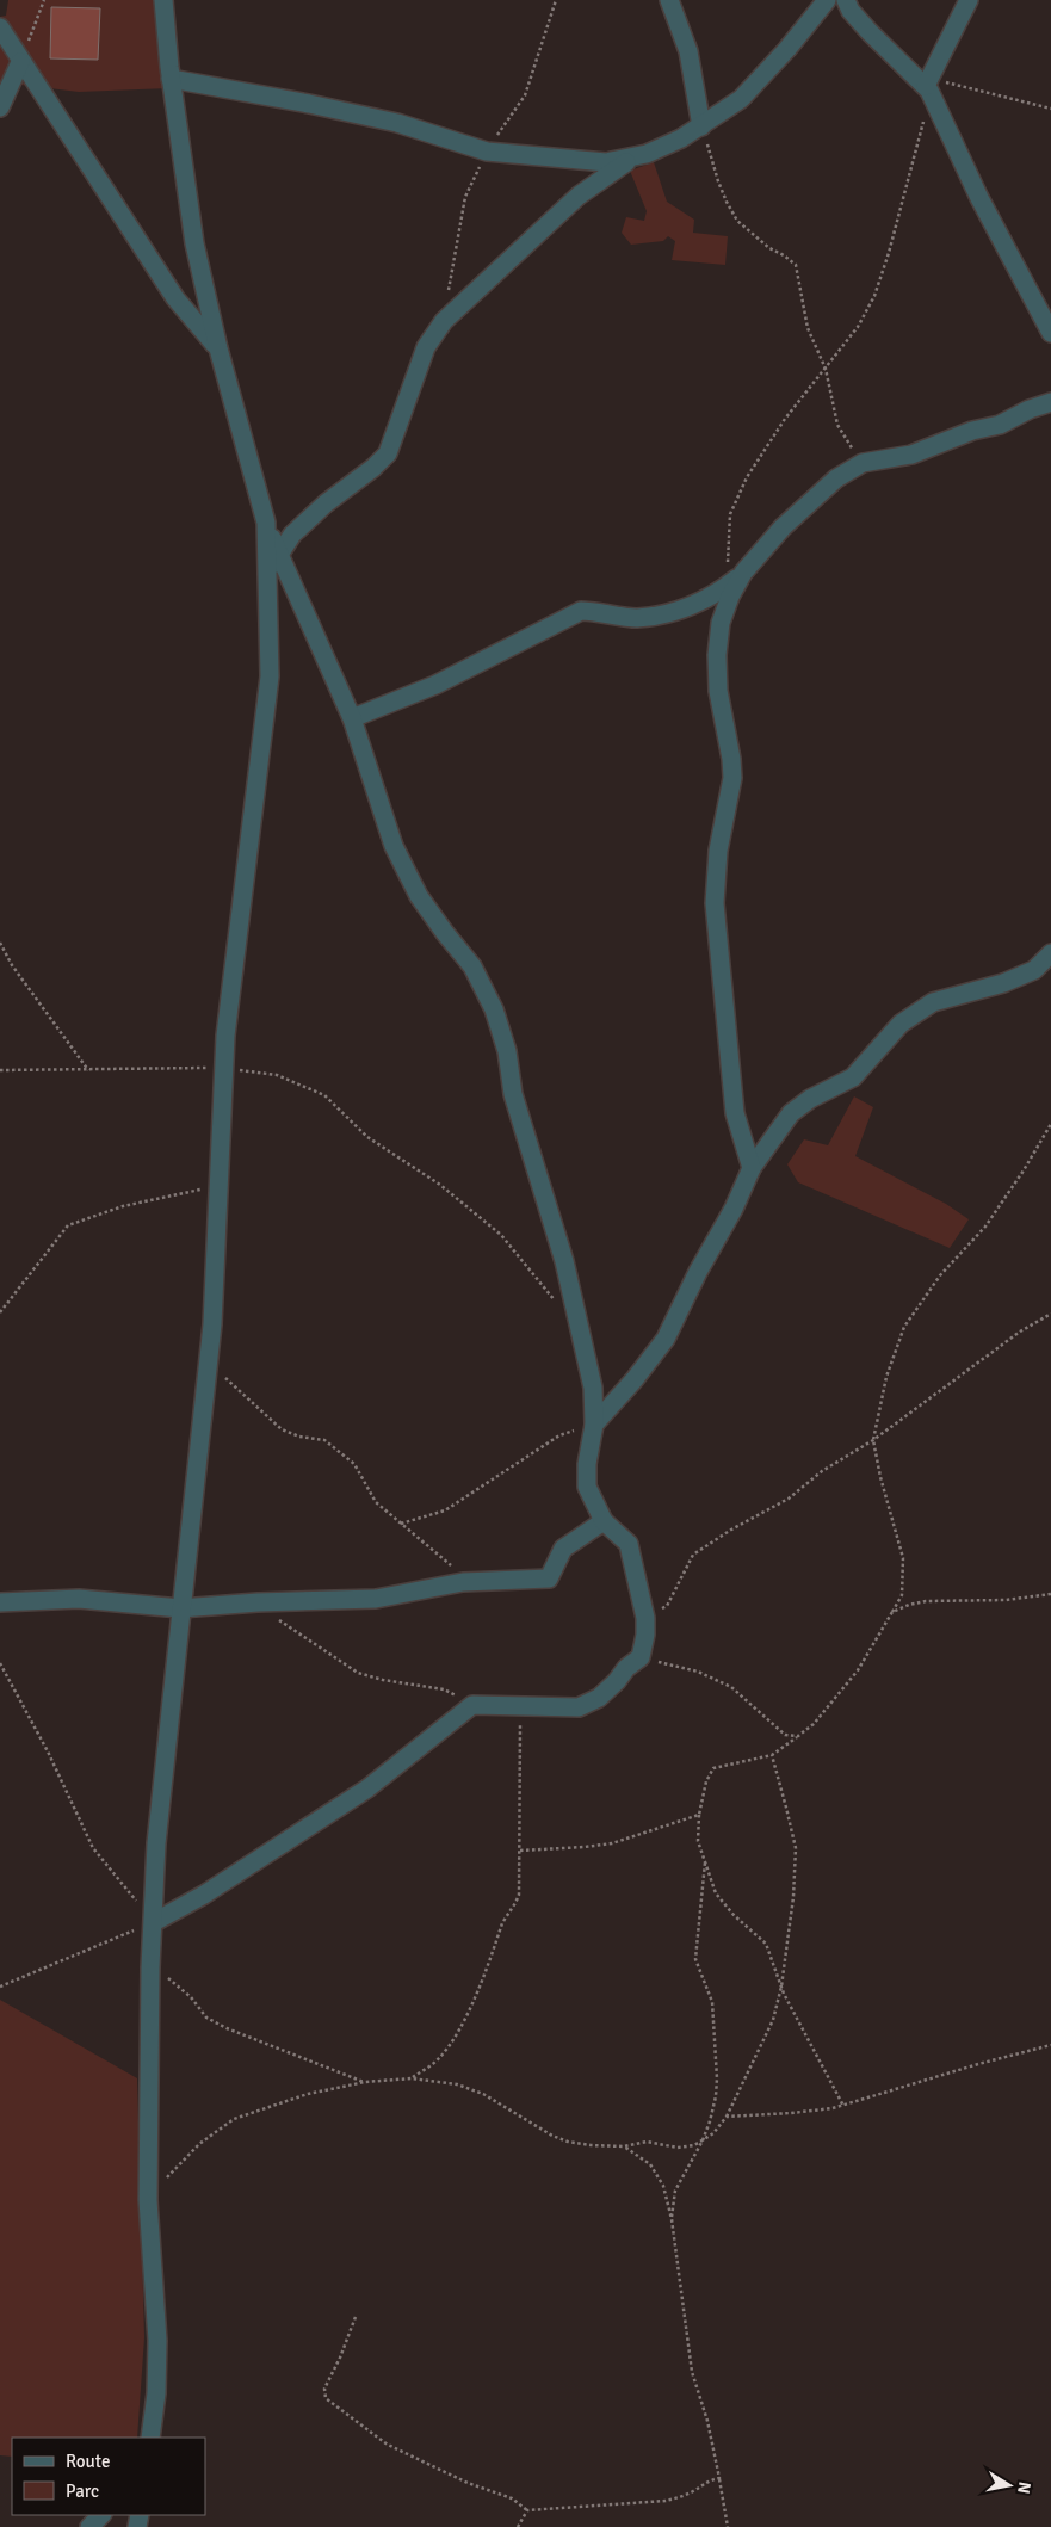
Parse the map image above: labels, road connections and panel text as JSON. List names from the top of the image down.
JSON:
{
  "legend": ["Route", "Parc"],
  "north": "right"
}
